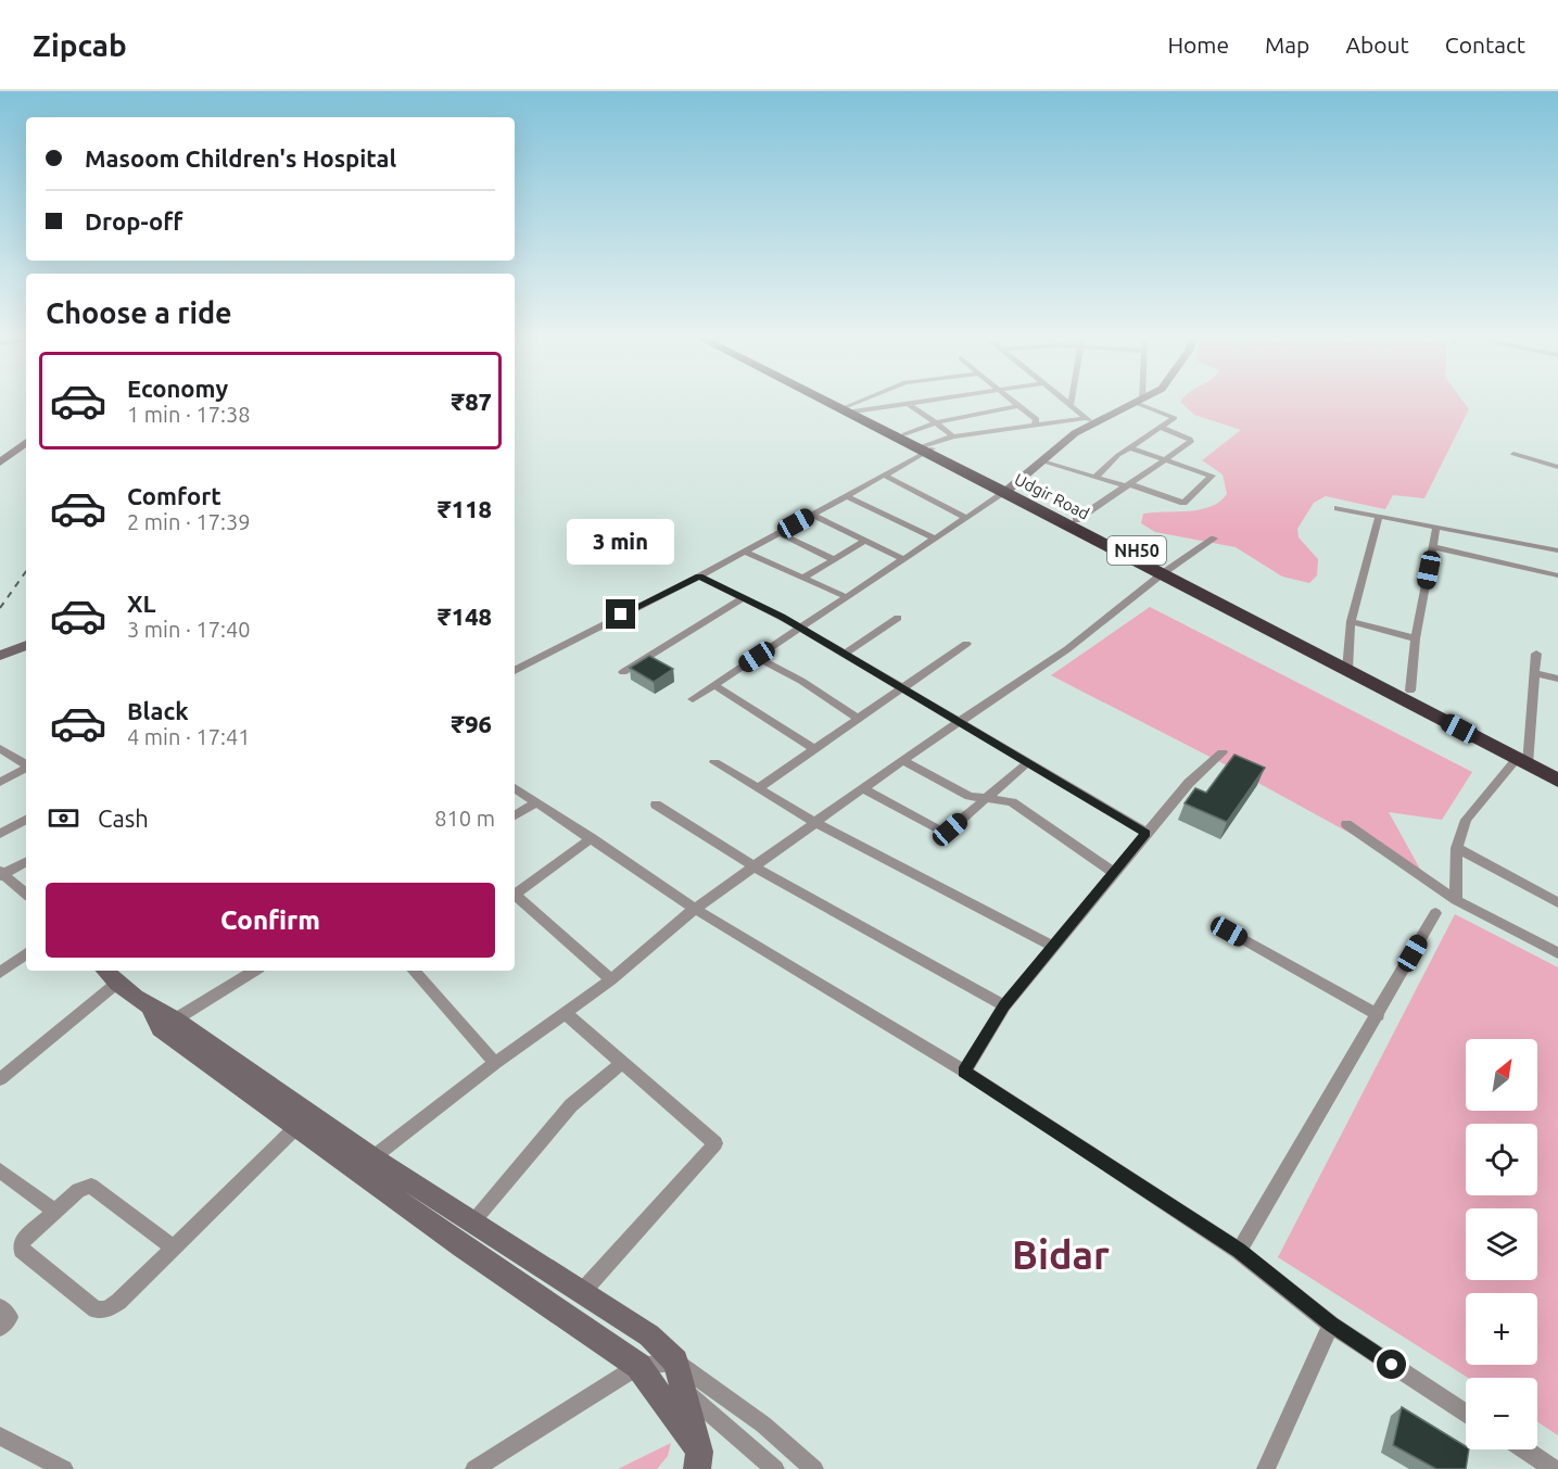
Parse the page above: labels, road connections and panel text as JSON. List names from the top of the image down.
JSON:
{
  "streets": {
    "highway": ["Udgir Road", "NH50"]
  },
  "districts": ["Bidar"],
  "north": "top right",
  "page": {
    "header": "Zipcab",
    "nav": [
      "Home",
      "Map",
      "About",
      "Contact"
    ],
    "banner": ["Masoom Children's Hospital", "Drop-off"],
    "heading": "Choose a ride",
    "list": [
      {
        "name": "Economy",
        "note": "1 min · 17:38",
        "value": "₹87"
      },
      {
        "name": "Comfort",
        "note": "2 min · 17:39",
        "value": "₹118"
      },
      {
        "name": "XL",
        "note": "3 min · 17:40",
        "value": "₹148"
      },
      {
        "name": "Black",
        "note": "4 min · 17:41",
        "value": "₹96"
      }
    ],
    "bubble": "3 min",
    "pay": ["Cash", "810 m"],
    "buttons": "Confirm",
    "map_buttons": ["+", "−"]
  }
}
